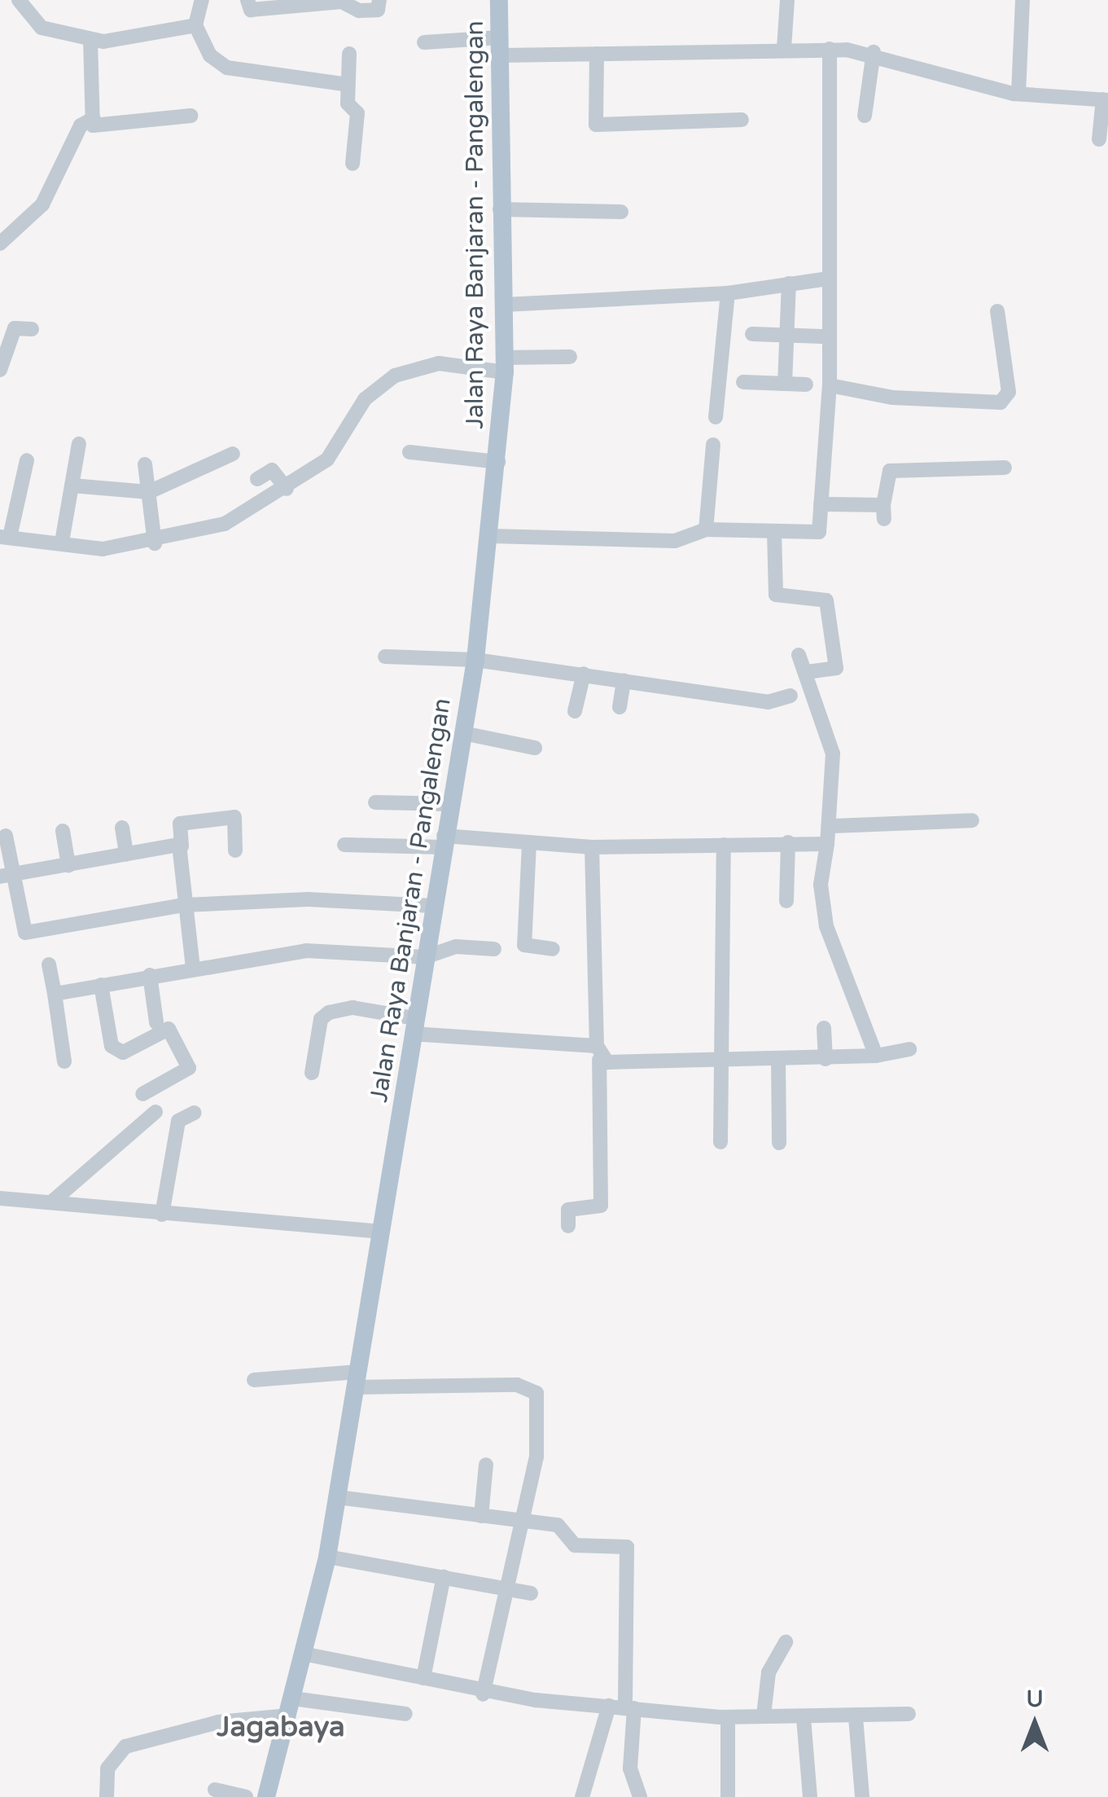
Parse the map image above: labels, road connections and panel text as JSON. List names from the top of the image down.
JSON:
{
  "streets": {
    "main road": ["Jalan Raya Banjaran - Pangalengan"]
  },
  "districts": ["Jagabaya"],
  "north": "top"
}
